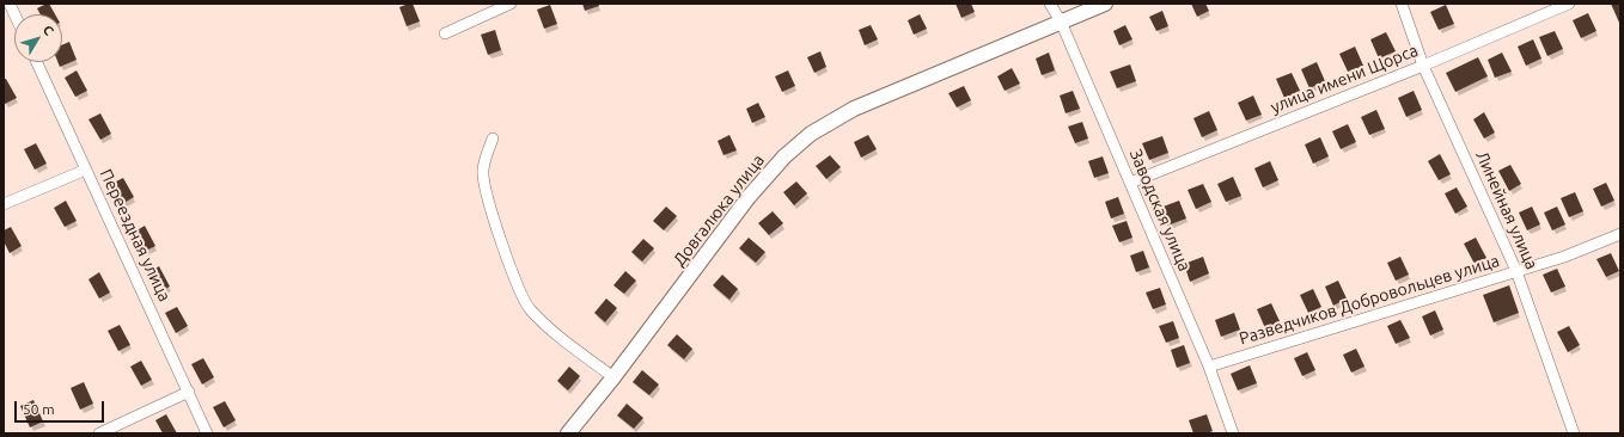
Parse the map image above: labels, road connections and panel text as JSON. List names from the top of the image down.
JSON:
{
  "streets": {
    "street": [
      "улица имени Щорса",
      "Довгалюка улица",
      "Заводская улица",
      "Линейная улица",
      "Переездная улица",
      "Разведчиков Добровольцев улица"
    ]
  },
  "crossings": [
    ["улица имени Щорса", "Заводская улица"],
    ["улица имени Щорса", "Линейная улица"],
    ["Довгалюка улица", "Заводская улица"],
    ["Заводская улица", "Разведчиков Добровольцев улица"],
    ["Линейная улица", "Разведчиков Добровольцев улица"]
  ],
  "scale_bar": "50 m",
  "north": "top right"
}
